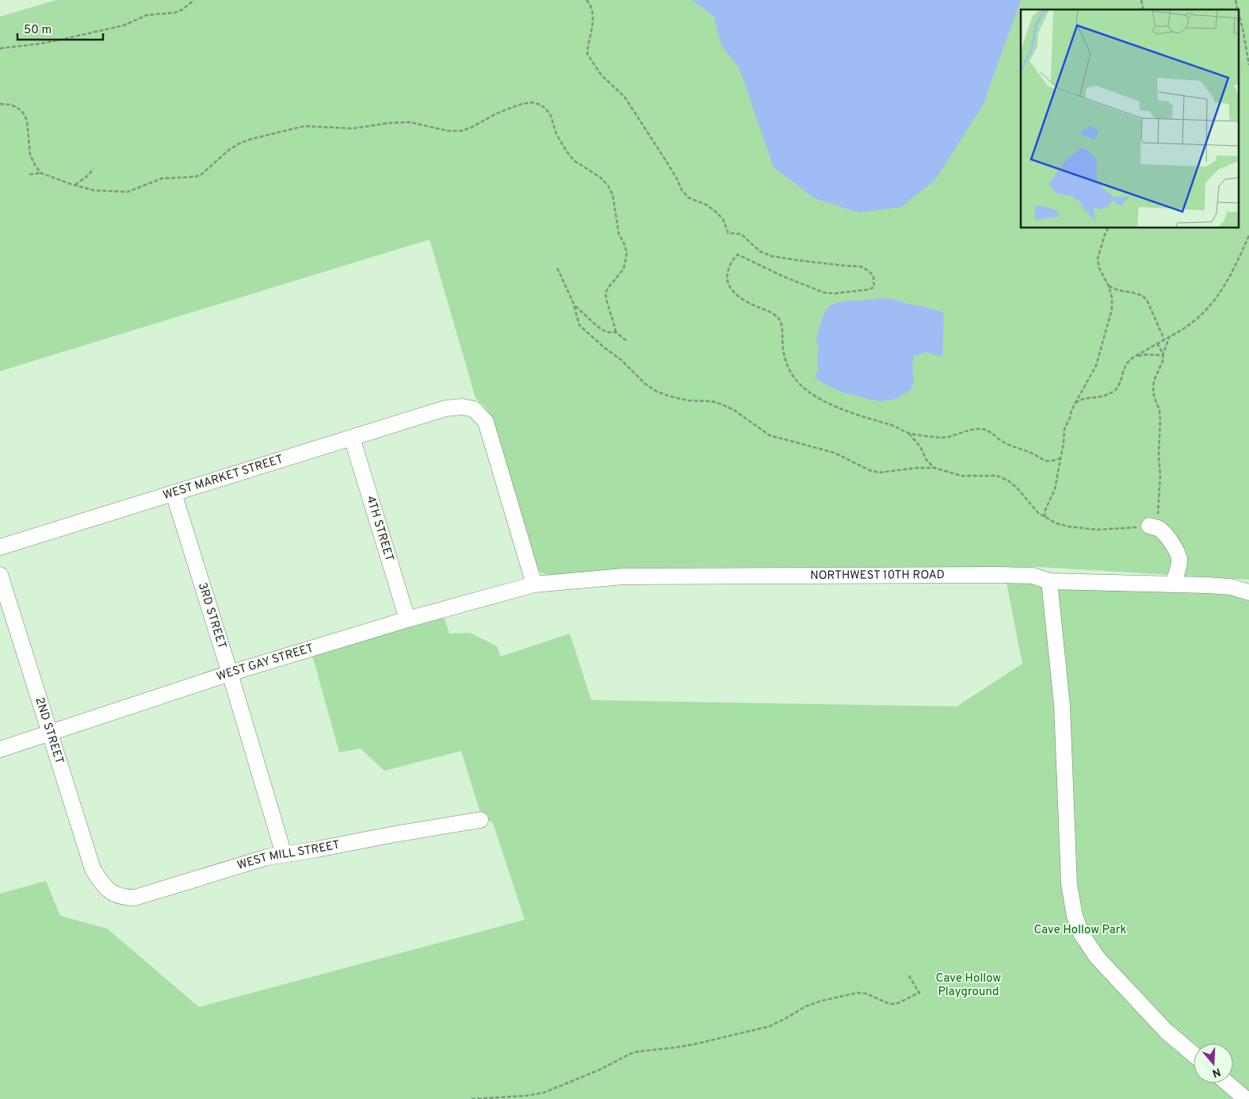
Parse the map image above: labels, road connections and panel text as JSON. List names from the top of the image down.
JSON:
{
  "streets": {
    "street": [
      "WEST MARKET STREET",
      "4TH STREET",
      "NORTHWEST 10TH ROAD",
      "3RD STREET",
      "WEST GAY STREET",
      "2ND STREET",
      "WEST MILL STREET"
    ]
  },
  "crossings": [
    ["WEST MARKET STREET", "4TH STREET"],
    ["WEST MARKET STREET", "NORTHWEST 10TH ROAD"],
    ["WEST MARKET STREET", "3RD STREET"],
    ["WEST MARKET STREET", "WEST GAY STREET"],
    ["4TH STREET", "WEST GAY STREET"],
    ["NORTHWEST 10TH ROAD", "WEST GAY STREET"],
    ["3RD STREET", "WEST GAY STREET"],
    ["3RD STREET", "WEST MILL STREET"],
    ["WEST GAY STREET", "2ND STREET"],
    ["2ND STREET", "WEST MILL STREET"]
  ],
  "parks": ["Cave Hollow Park", "Cave Hollow Playground"],
  "scale_bar": "50 m",
  "north": "bottom"
}
